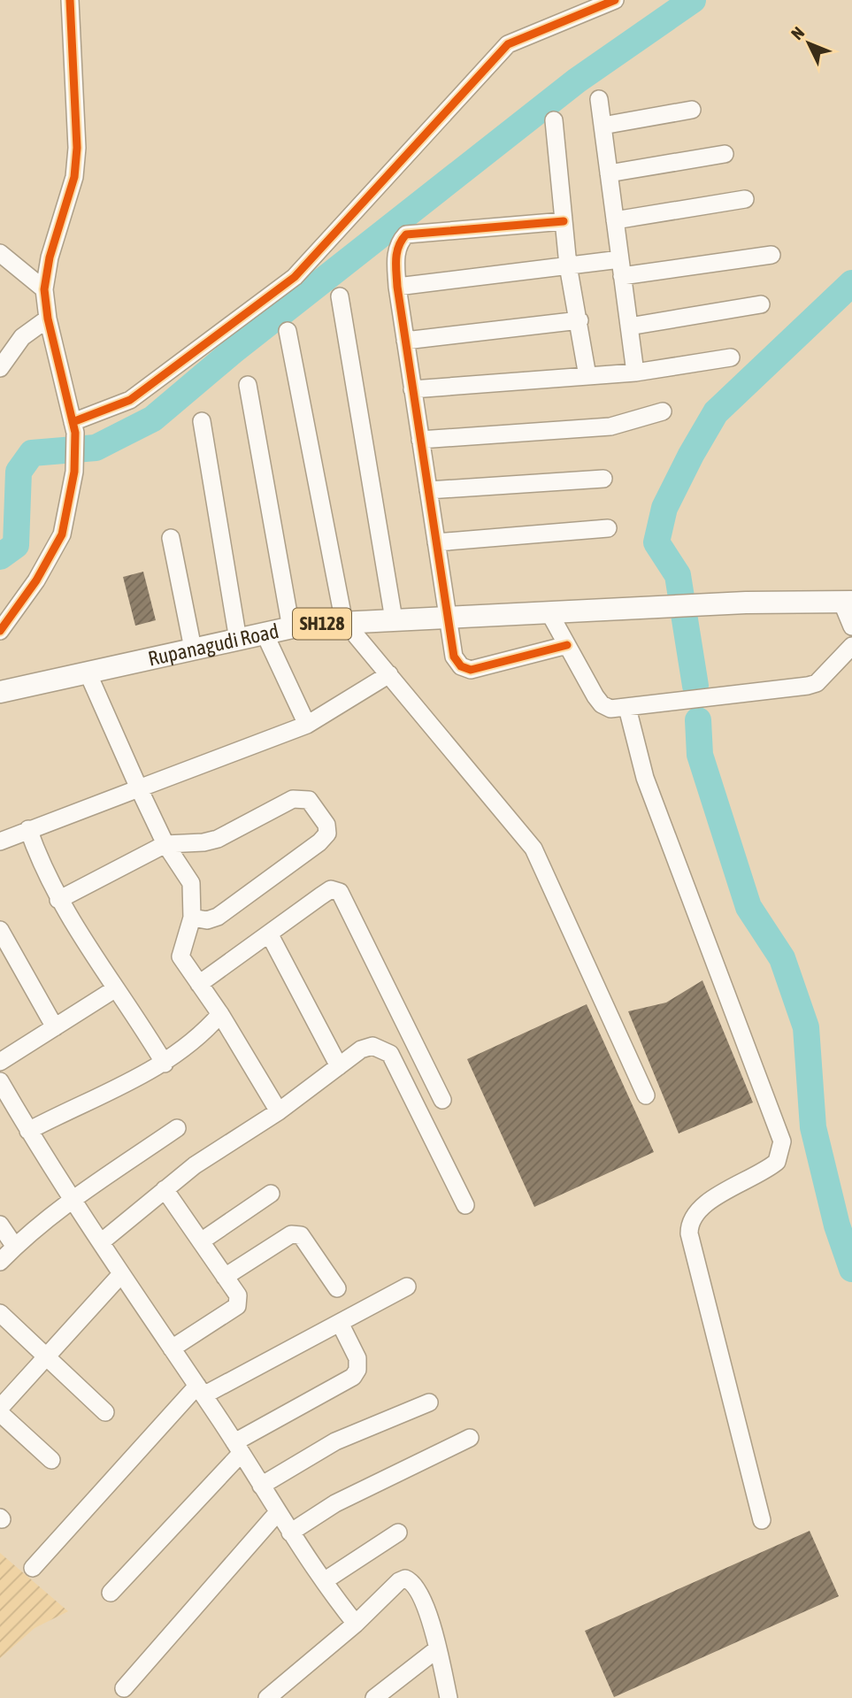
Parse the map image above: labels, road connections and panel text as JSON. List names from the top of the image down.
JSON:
{
  "streets": {
    "main road": ["SH128", "Rupanagudi Road"]
  },
  "north": "top left"
}
